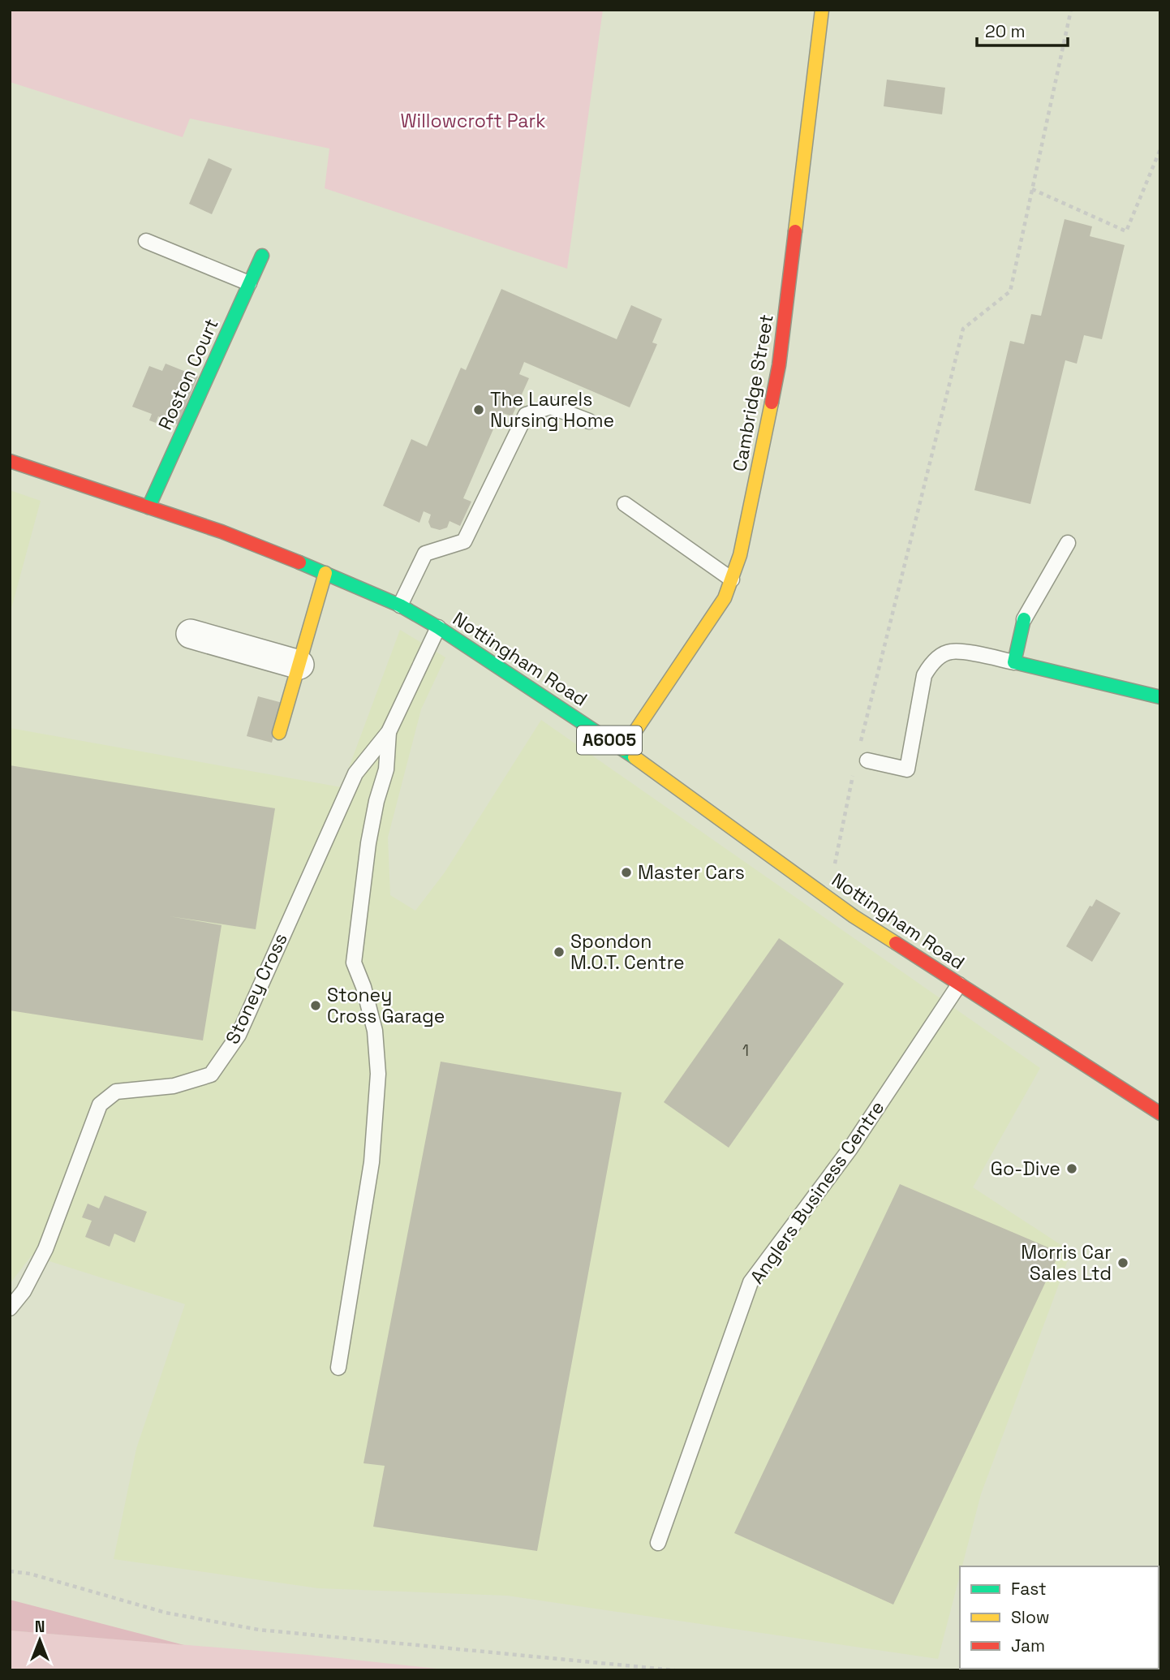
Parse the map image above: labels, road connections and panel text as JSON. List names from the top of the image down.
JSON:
{
  "streets": {
    "street": [
      "Roston Court",
      "Cambridge Street",
      "Nottingham Road",
      "A6005"
    ],
    "lane": ["Stoney Cross", "Anglers Business Centre"]
  },
  "crossings": [
    ["Roston Court", "Nottingham Road"],
    ["Cambridge Street", "Nottingham Road"],
    ["Nottingham Road", "Stoney Cross"],
    ["Nottingham Road", "Anglers Business Centre"]
  ],
  "parks": ["Willowcroft Park"],
  "places": [
    "The Laurels Nursing Home",
    "Master Cars",
    "Spondon M.O.T. Centre",
    "Stoney Cross Garage",
    "Go-Dive",
    "Morris Car Sales Ltd"
  ],
  "house_numbers": ["1"],
  "legend": ["Fast", "Slow", "Jam"],
  "scale_bar": "20 m",
  "north": "top"
}
